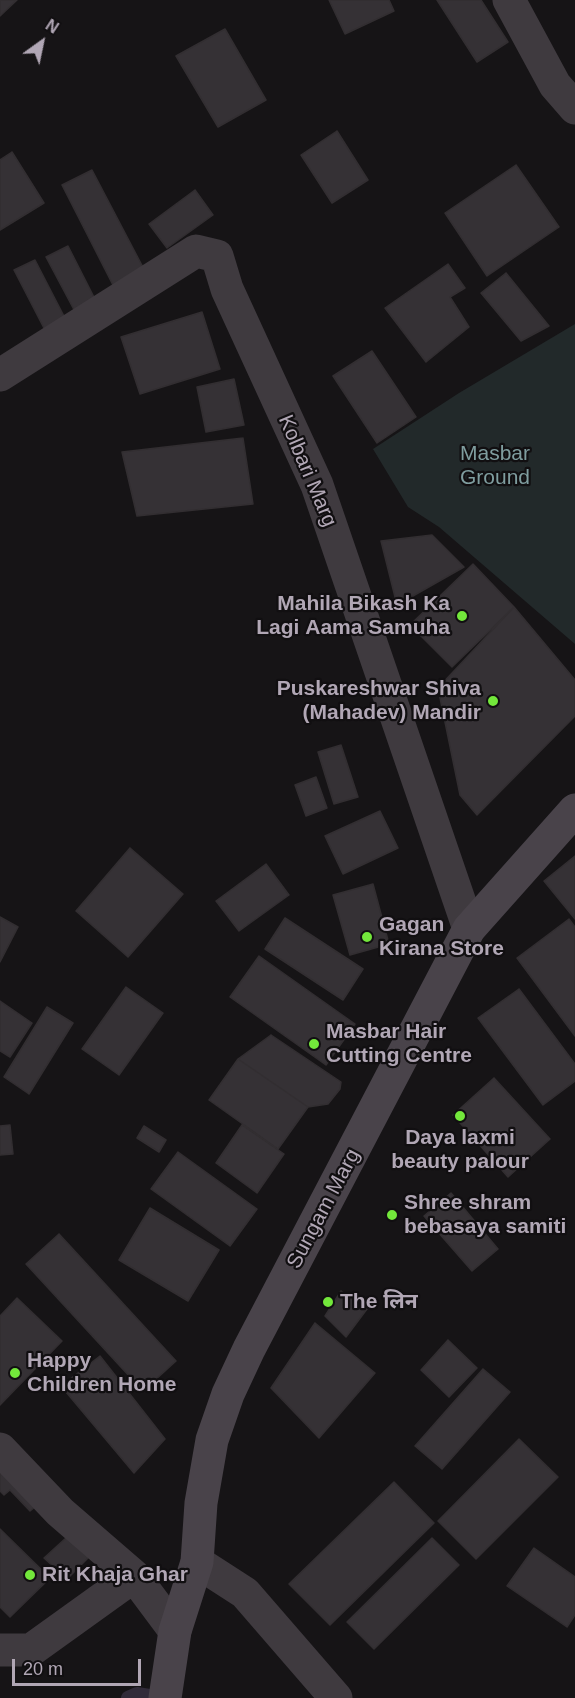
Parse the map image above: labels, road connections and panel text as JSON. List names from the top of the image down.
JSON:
{
  "streets": {
    "main road": ["Sungam Marg"],
    "street": ["Kolbari Marg"]
  },
  "crossings": [
    ["Kolbari Marg", "Sungam Marg"]
  ],
  "parks": ["Masbar Ground"],
  "places": [
    "Mahila Bikash Ka Lagi Aama Samuha",
    "Puskareshwar Shiva (Mahadev) Mandir",
    "Gagan Kirana Store",
    "Masbar Hair Cutting Centre",
    "Daya laxmi beauty palour",
    "Shree shram bebasaya samiti",
    "The लिन",
    "Happy Children Home",
    "Rit Khaja Ghar"
  ],
  "scale_bar": "20 m",
  "north": "top right"
}
